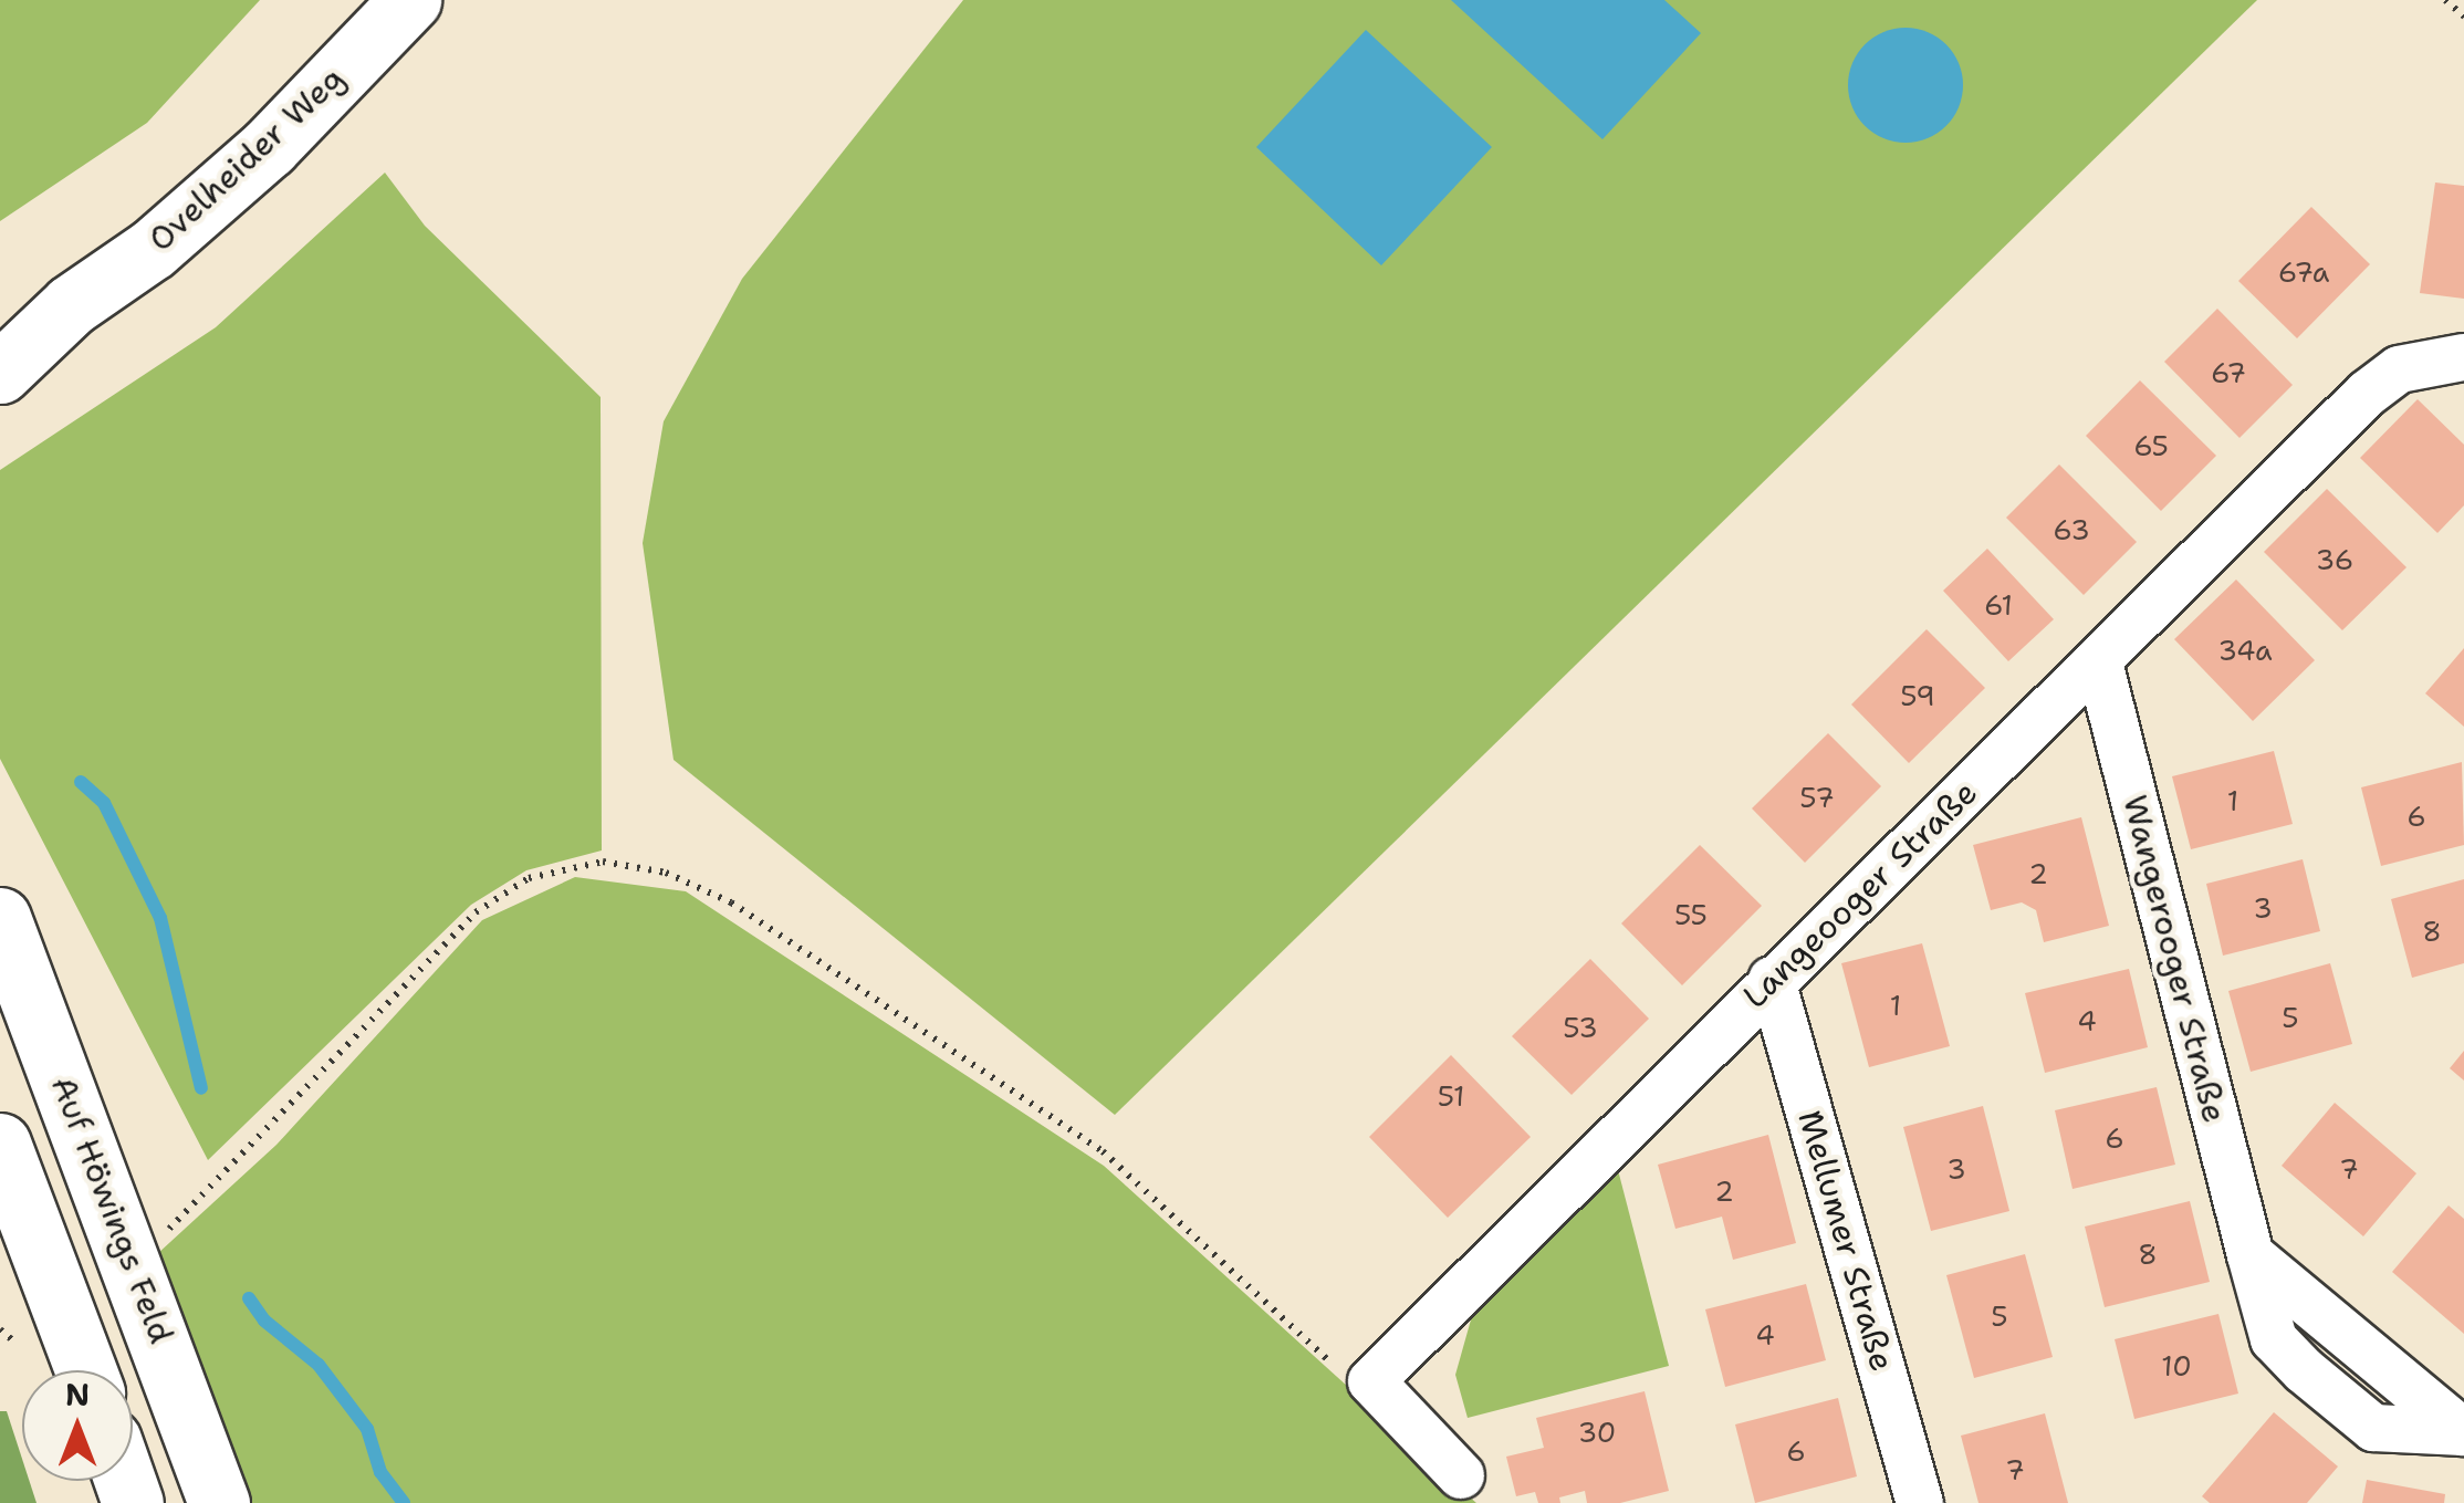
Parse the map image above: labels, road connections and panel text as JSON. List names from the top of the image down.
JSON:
{
  "streets": {
    "main road": ["Ovelheider Weg", "Auf Höwings Feld"],
    "street": ["Langeooger Straße", "Wangerooger Straße", "Mellumer Straße"]
  },
  "crossings": [
    ["Langeooger Straße", "Wangerooger Straße"],
    ["Langeooger Straße", "Mellumer Straße"]
  ],
  "house_numbers": [
    "67a",
    "67",
    "65",
    "63",
    "36",
    "61",
    "34a",
    "59",
    "57",
    "1",
    "6",
    "2",
    "3",
    "55",
    "8",
    "1",
    "5",
    "4",
    "53",
    "51",
    "6",
    "3",
    "7",
    "2",
    "8",
    "5",
    "4",
    "10",
    "30",
    "6",
    "7"
  ],
  "north": "top"
}
